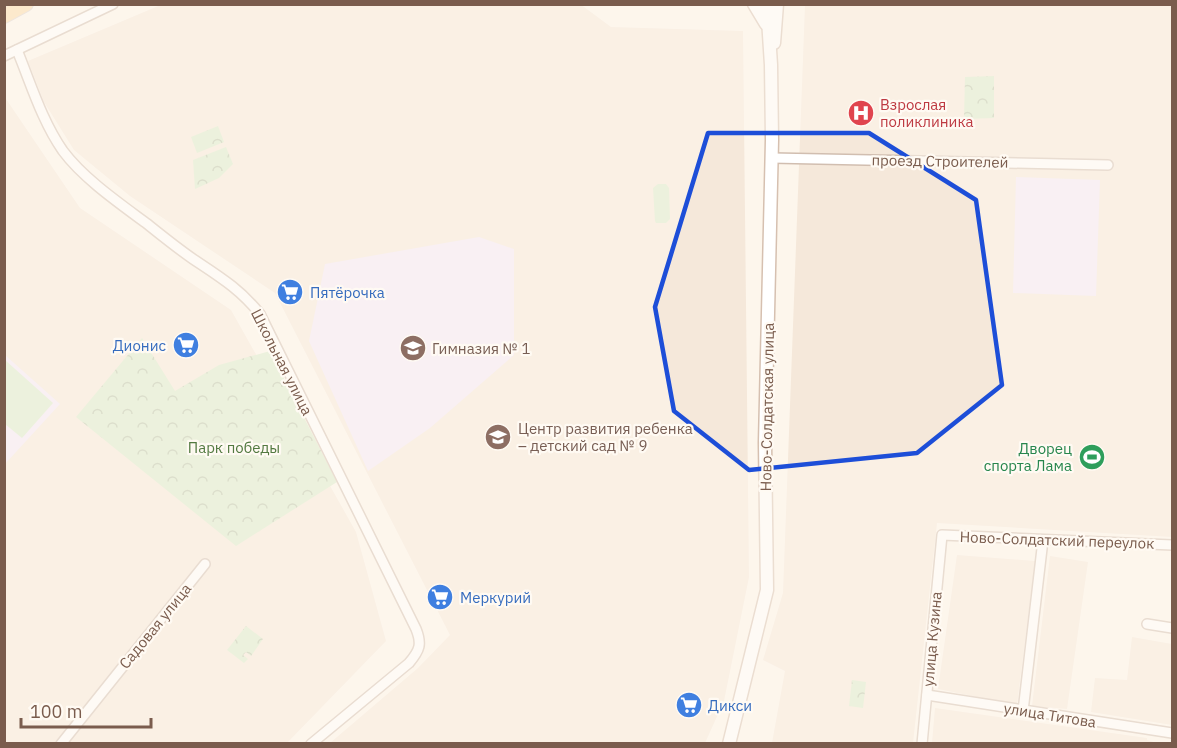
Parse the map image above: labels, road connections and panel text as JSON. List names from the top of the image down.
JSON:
{
  "streets": {
    "main road": ["Ново-Солдатская улица"],
    "street": [
      "проезд Строителей",
      "Школьная улица",
      "Ново-Солдатский переулок",
      "Садовая улица",
      "улица Кузина",
      "улица Титова"
    ]
  },
  "crossings": [
    ["проезд Строителей", "Ново-Солдатская улица"],
    ["Ново-Солдатский переулок", "улица Кузина"],
    ["улица Кузина", "улица Титова"]
  ],
  "parks": ["Парк победы"],
  "places": {
    "hospital": ["Взрослая поликлиника"],
    "supermarket": [
      "Пятёрочка",
      "Дионис",
      "Меркурий",
      "Дикси"
    ],
    "school or university": ["Гимназия № 1", "Центр развития ребенка – детский сад № 9"],
    "sports": ["Дворец спорта Лама"]
  },
  "scale_bar": "100 m"
}
